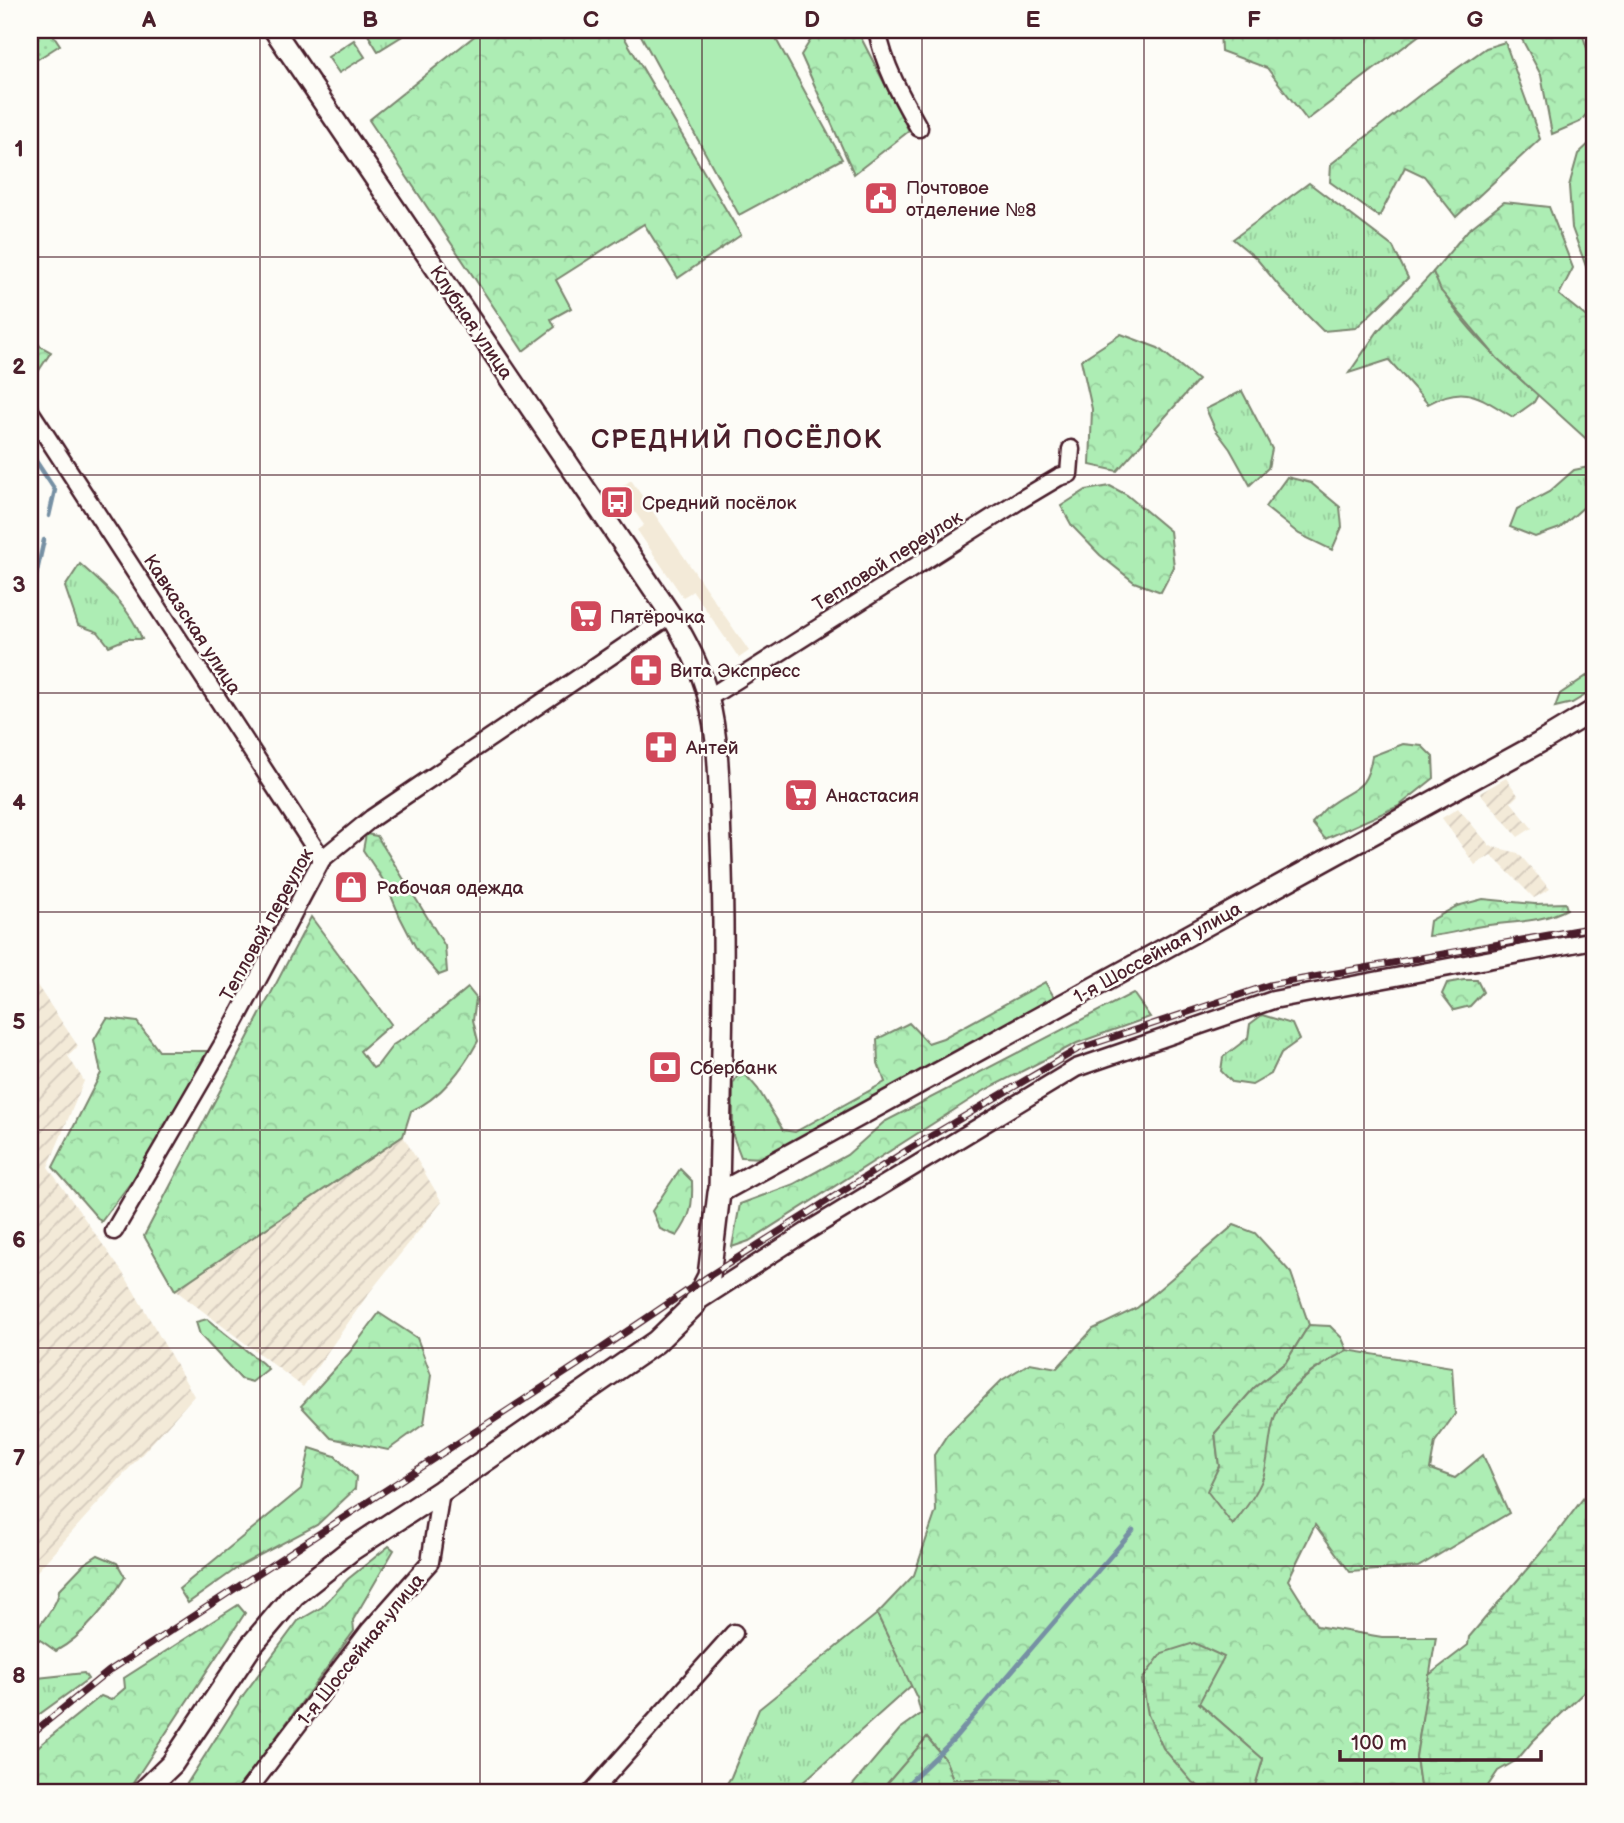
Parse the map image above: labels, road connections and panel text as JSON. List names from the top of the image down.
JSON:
{
  "streets": {
    "street": [
      "Клубная улица",
      "Тепловой переулок",
      "Кавказская улица",
      "1-я Шоссейная улица"
    ]
  },
  "crossings": [
    ["Клубная улица", "Тепловой переулок"],
    ["Клубная улица", "1-я Шоссейная улица"],
    ["Тепловой переулок", "Кавказская улица"]
  ],
  "districts": ["СРЕДНИЙ ПОСЁЛОК"],
  "places": {
    "public building": ["Почтовое отделение №8"],
    "bus stop": ["Средний посёлок"],
    "supermarket": ["Пятёрочка", "Анастасия"],
    "pharmacy": ["Вита Экспресс", "Антей"],
    "shop": ["Рабочая одежда"],
    "bank": ["Сбербанк"]
  },
  "scale_bar": "100 m",
  "grid": {
    "columns": [
      "A",
      "B",
      "C",
      "D",
      "E",
      "F",
      "G"
    ],
    "rows": [
      "1",
      "2",
      "3",
      "4",
      "5",
      "6",
      "7",
      "8"
    ]
  }
}
